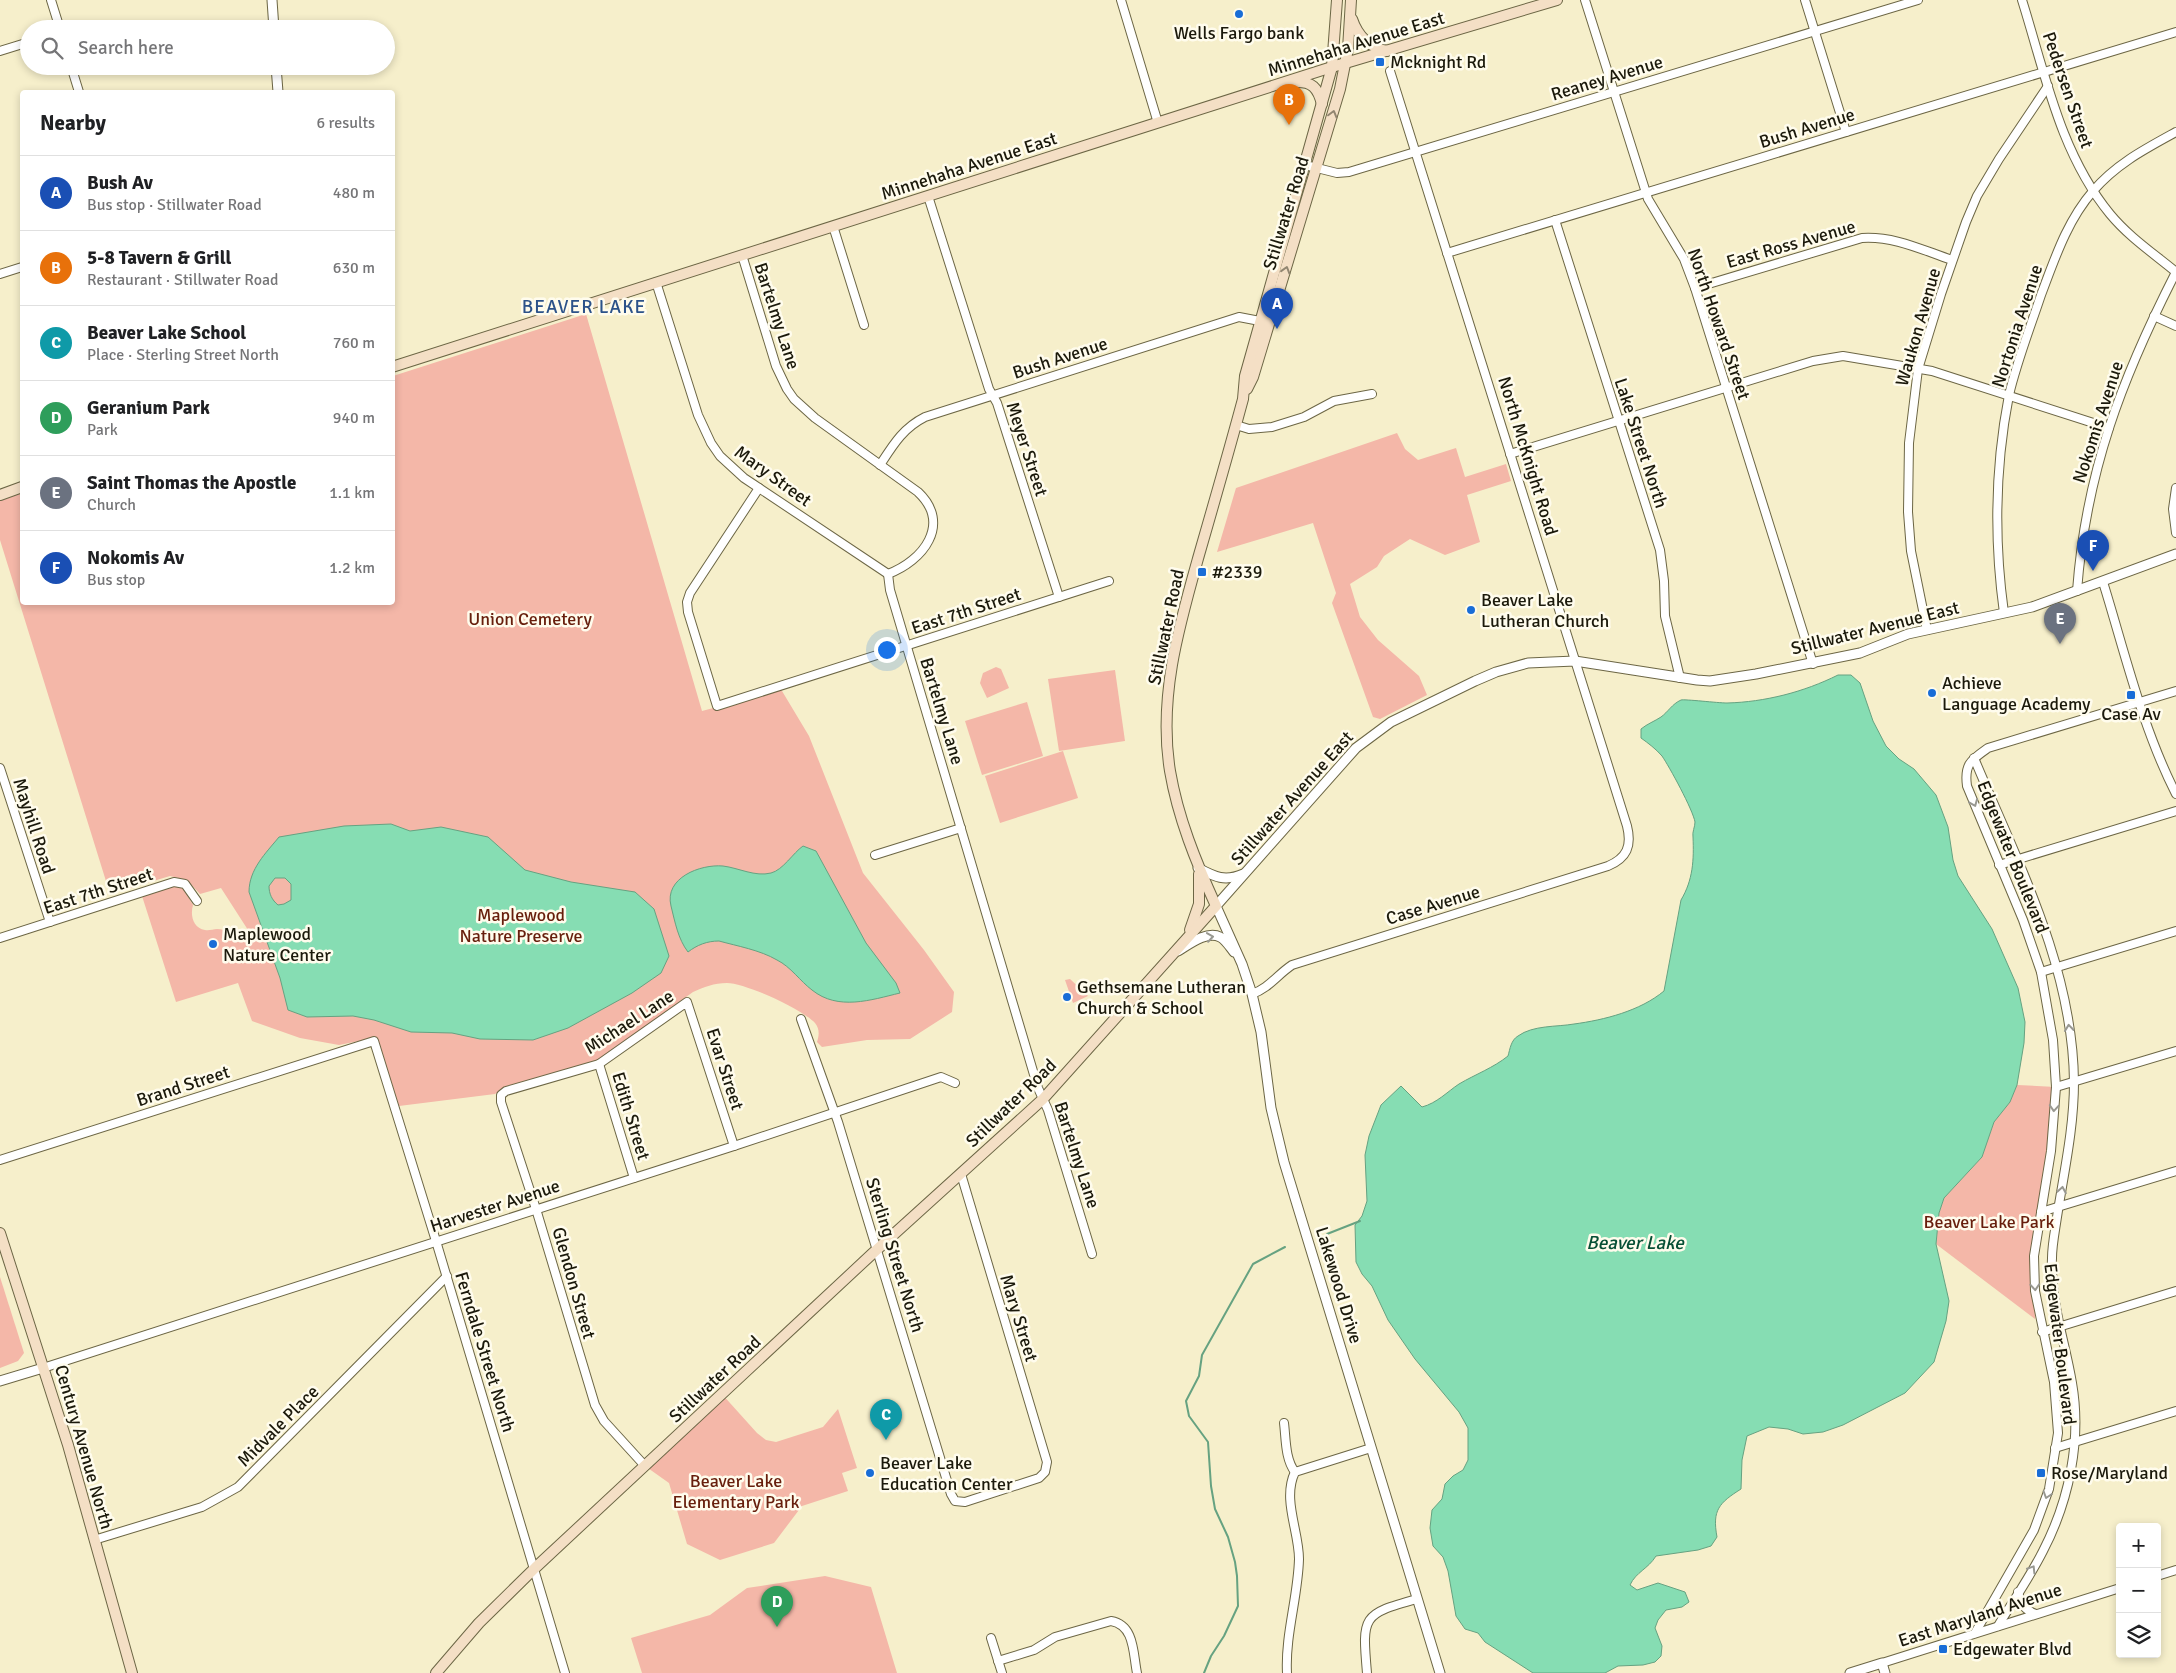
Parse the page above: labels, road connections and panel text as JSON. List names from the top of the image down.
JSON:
{
  "streets": {
    "main road": ["Minnehaha Avenue East", "Stillwater Road", "Century Avenue North"],
    "street": [
      "Reaney Avenue",
      "Pedersen Street",
      "Bush Avenue",
      "East Ross Avenue",
      "Bartelmy Lane",
      "North Howard Street",
      "Nortonia Avenue",
      "Waukon Avenue",
      "Nokomis Avenue",
      "Lake Street North",
      "Meyer Street",
      "North McKnight Road",
      "Mary Street",
      "East 7th Street",
      "Stillwater Avenue East",
      "Mayhill Road",
      "Edgewater Boulevard",
      "Case Avenue",
      "Michael Lane",
      "Evar Street",
      "Brand Street",
      "Edith Street",
      "Harvester Avenue",
      "Sterling Street North",
      "Glendon Street",
      "Lakewood Drive",
      "Ferndale Street North",
      "Midvale Place",
      "East Maryland Avenue"
    ]
  },
  "crossings": [
    ["Minnehaha Avenue East", "Stillwater Road"],
    ["Minnehaha Avenue East", "Bartelmy Lane"],
    ["Minnehaha Avenue East", "Meyer Street"],
    ["Minnehaha Avenue East", "Mary Street"],
    ["Reaney Avenue", "Stillwater Road"],
    ["Reaney Avenue", "North Howard Street"],
    ["Reaney Avenue", "North McKnight Road"],
    ["Pedersen Street", "Bush Avenue"],
    ["Pedersen Street", "Nortonia Avenue"],
    ["Pedersen Street", "Waukon Avenue"],
    ["Pedersen Street", "Nokomis Avenue"],
    ["Bush Avenue", "Stillwater Road"],
    ["Bush Avenue", "Bartelmy Lane"],
    ["Bush Avenue", "North Howard Street"],
    ["Bush Avenue", "Lake Street North"],
    ["Bush Avenue", "Meyer Street"],
    ["Bush Avenue", "North McKnight Road"],
    ["Stillwater Road", "Bartelmy Lane"],
    ["Stillwater Road", "Mary Street"],
    ["Stillwater Road", "Stillwater Avenue East"],
    ["Stillwater Road", "Sterling Street North"],
    ["Stillwater Road", "Glendon Street"],
    ["Stillwater Road", "Lakewood Drive"],
    ["Stillwater Road", "Ferndale Street North"],
    ["East Ross Avenue", "North Howard Street"],
    ["East Ross Avenue", "Waukon Avenue"],
    ["Bartelmy Lane", "Mary Street"],
    ["Bartelmy Lane", "East 7th Street"],
    ["North Howard Street", "Stillwater Avenue East"],
    ["Nortonia Avenue", "Stillwater Avenue East"],
    ["Waukon Avenue", "Stillwater Avenue East"],
    ["Nokomis Avenue", "Stillwater Avenue East"],
    ["Lake Street North", "Stillwater Avenue East"],
    ["Meyer Street", "East 7th Street"],
    ["North McKnight Road", "Stillwater Avenue East"],
    ["North McKnight Road", "Case Avenue"],
    ["Mary Street", "East 7th Street"],
    ["Mary Street", "Sterling Street North"],
    ["East 7th Street", "Mayhill Road"],
    ["Stillwater Avenue East", "Lakewood Drive"],
    ["Edgewater Boulevard", "East Maryland Avenue"],
    ["Case Avenue", "Lakewood Drive"],
    ["Michael Lane", "Evar Street"],
    ["Michael Lane", "Edith Street"],
    ["Michael Lane", "Glendon Street"],
    ["Evar Street", "Harvester Avenue"],
    ["Brand Street", "Ferndale Street North"],
    ["Edith Street", "Harvester Avenue"],
    ["Harvester Avenue", "Sterling Street North"],
    ["Harvester Avenue", "Glendon Street"],
    ["Harvester Avenue", "Ferndale Street North"],
    ["Harvester Avenue", "Century Avenue North"],
    ["Ferndale Street North", "Midvale Place"],
    ["Midvale Place", "Century Avenue North"]
  ],
  "districts": ["BEAVER LAKE"],
  "water": ["Beaver Lake"],
  "parks": [
    "Union Cemetery",
    "Maplewood Nature Preserve",
    "Beaver Lake Park",
    "Beaver Lake Elementary Park"
  ],
  "places": {
    "other": [
      "Wells Fargo bank",
      "Beaver Lake Lutheran Church",
      "Achieve Language Academy",
      "Maplewood Nature Center",
      "Gethsemane Lutheran Church & School",
      "Beaver Lake Education Center"
    ],
    "transit": [
      "Mcknight Rd",
      "#2339",
      "Case Av",
      "Rose/Maryland",
      "Edgewater Blvd"
    ]
  },
  "page": {
    "search": "Search here",
    "pins": [
      "B",
      "A",
      "F",
      "E",
      "C",
      "D"
    ],
    "heading": ["Nearby", "6 results"],
    "list": [
      {
        "mark": "A",
        "name": "Bush Av",
        "note": "Bus stop · Stillwater Road",
        "value": "480 m"
      },
      {
        "mark": "B",
        "name": "5-8 Tavern & Grill",
        "note": "Restaurant · Stillwater Road",
        "value": "630 m"
      },
      {
        "mark": "C",
        "name": "Beaver Lake School",
        "note": "Place · Sterling Street North",
        "value": "760 m"
      },
      {
        "mark": "D",
        "name": "Geranium Park",
        "note": "Park",
        "value": "940 m"
      },
      {
        "mark": "E",
        "name": "Saint Thomas the Apostle",
        "note": "Church",
        "value": "1.1 km"
      },
      {
        "mark": "F",
        "name": "Nokomis Av",
        "note": "Bus stop",
        "value": "1.2 km"
      }
    ],
    "map_buttons": ["+", "−"]
  }
}
